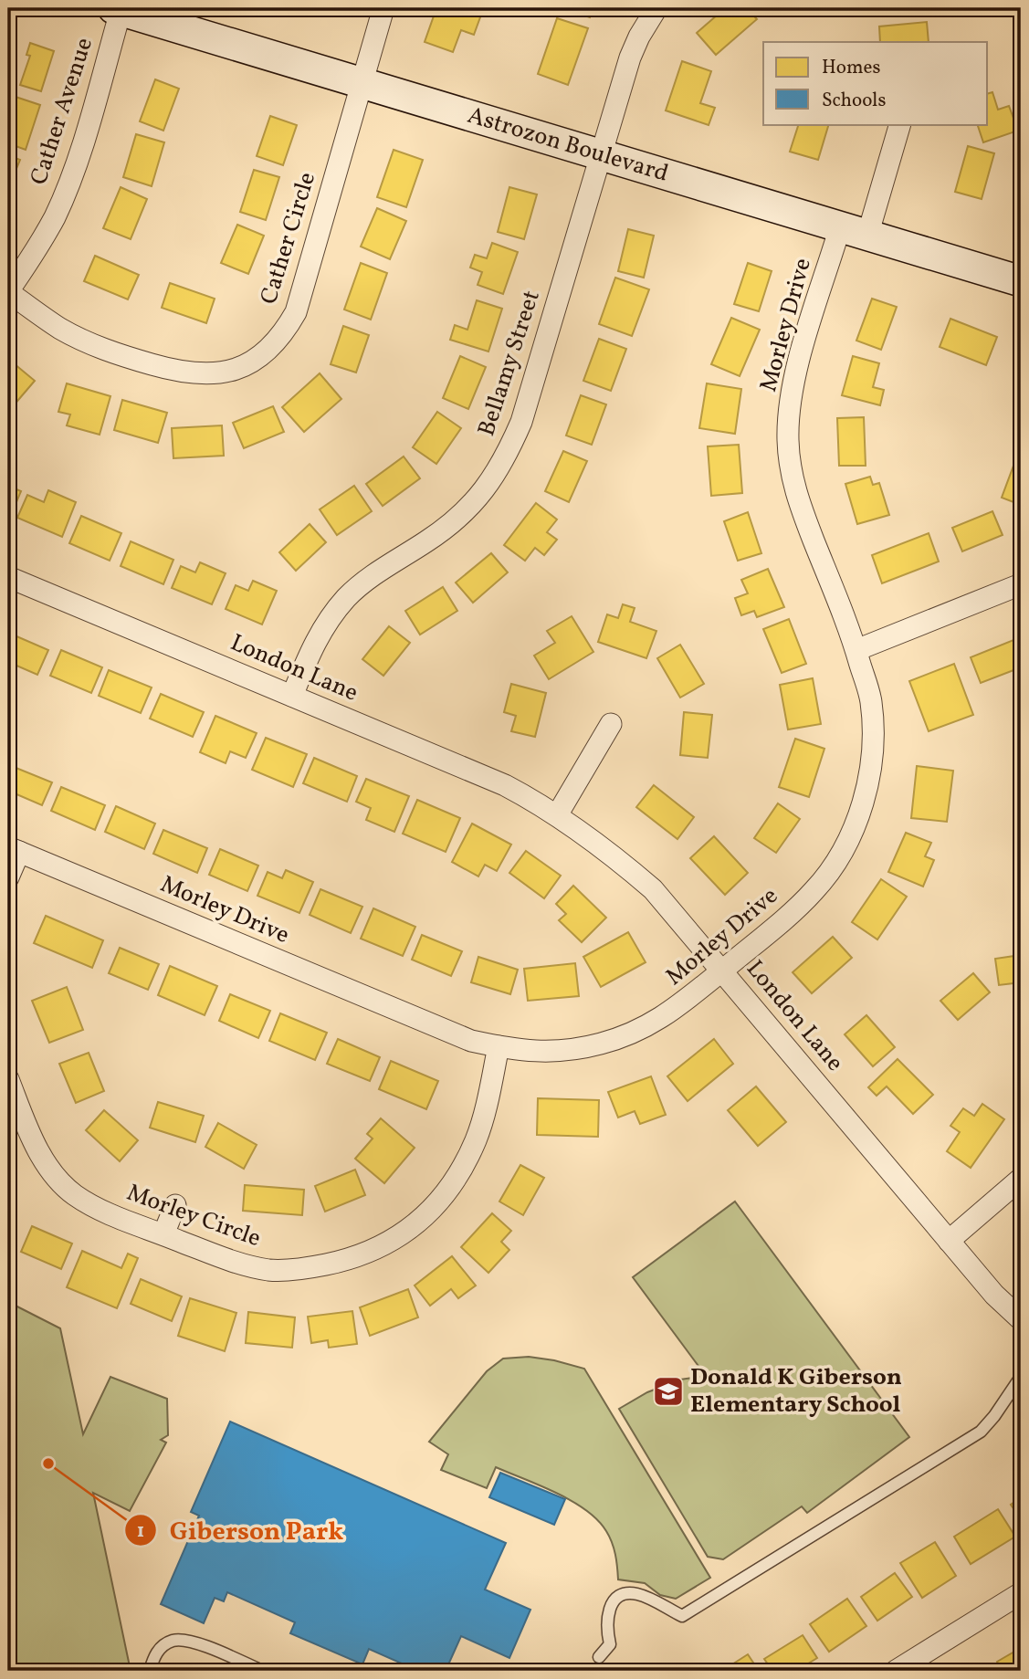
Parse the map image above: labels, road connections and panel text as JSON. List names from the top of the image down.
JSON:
{
  "streets": {
    "main road": ["Astrozon Boulevard"],
    "street": [
      "Cather Avenue",
      "Cather Circle",
      "Morley Drive",
      "Bellamy Street",
      "London Lane",
      "Morley Circle"
    ]
  },
  "crossings": [
    ["Cather Avenue", "Astrozon Boulevard"],
    ["Cather Avenue", "Cather Circle"],
    ["Astrozon Boulevard", "Cather Circle"],
    ["Astrozon Boulevard", "Morley Drive"],
    ["Astrozon Boulevard", "Bellamy Street"],
    ["Morley Drive", "London Lane"],
    ["Morley Drive", "Morley Circle"],
    ["Bellamy Street", "London Lane"]
  ],
  "places": {
    "school or university": ["Donald K Giberson Elementary School"],
    "other": ["Giberson Park"]
  },
  "legend": ["Homes", "Schools"]
}
